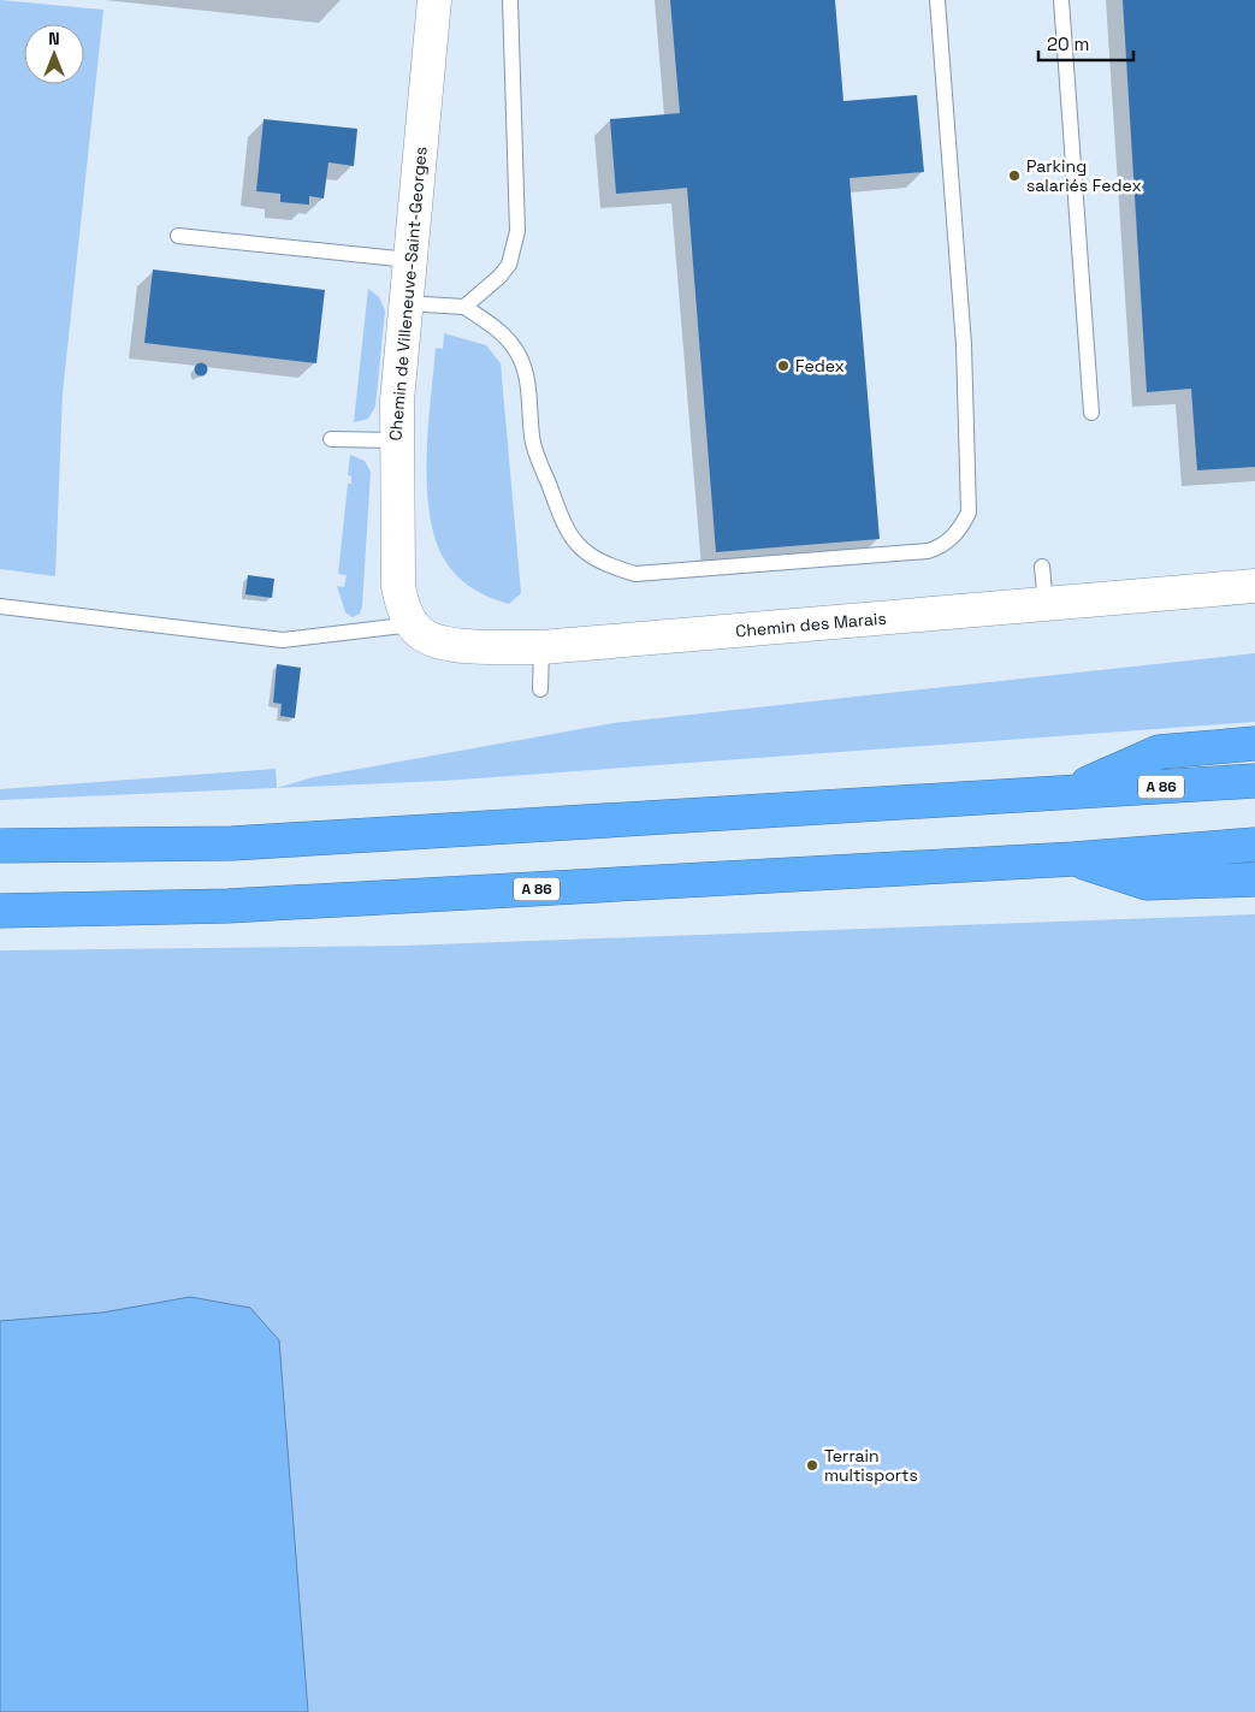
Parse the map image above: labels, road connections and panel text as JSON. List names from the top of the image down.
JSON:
{
  "streets": {
    "highway": ["A 86"],
    "street": ["Chemin de Villeneuve-Saint-Georges", "Chemin des Marais"]
  },
  "crossings": [
    ["Chemin de Villeneuve-Saint-Georges", "Chemin des Marais"]
  ],
  "places": ["Parking salariés Fedex", "Fedex", "Terrain multisports"],
  "scale_bar": "20 m",
  "north": "top"
}
